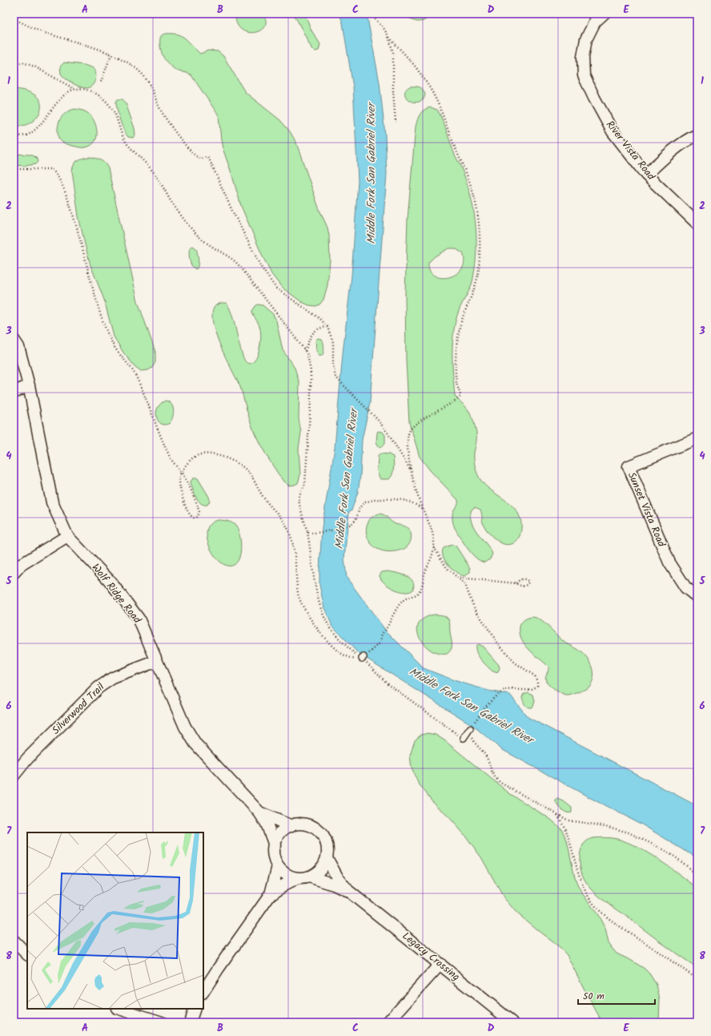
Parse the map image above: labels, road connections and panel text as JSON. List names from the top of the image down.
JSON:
{
  "streets": {
    "street": [
      "River Vista Road",
      "Sunset Vista Road",
      "Wolf Ridge Road",
      "Silverwood Trail",
      "Legacy Crossing"
    ]
  },
  "crossings": [
    ["Wolf Ridge Road", "Silverwood Trail"],
    ["Wolf Ridge Road", "Legacy Crossing"]
  ],
  "water": ["Middle Fork San Gabriel River"],
  "scale_bar": "50 m",
  "grid": {
    "columns": [
      "A",
      "B",
      "C",
      "D",
      "E"
    ],
    "rows": [
      "1",
      "2",
      "3",
      "4",
      "5",
      "6",
      "7",
      "8"
    ]
  }
}
